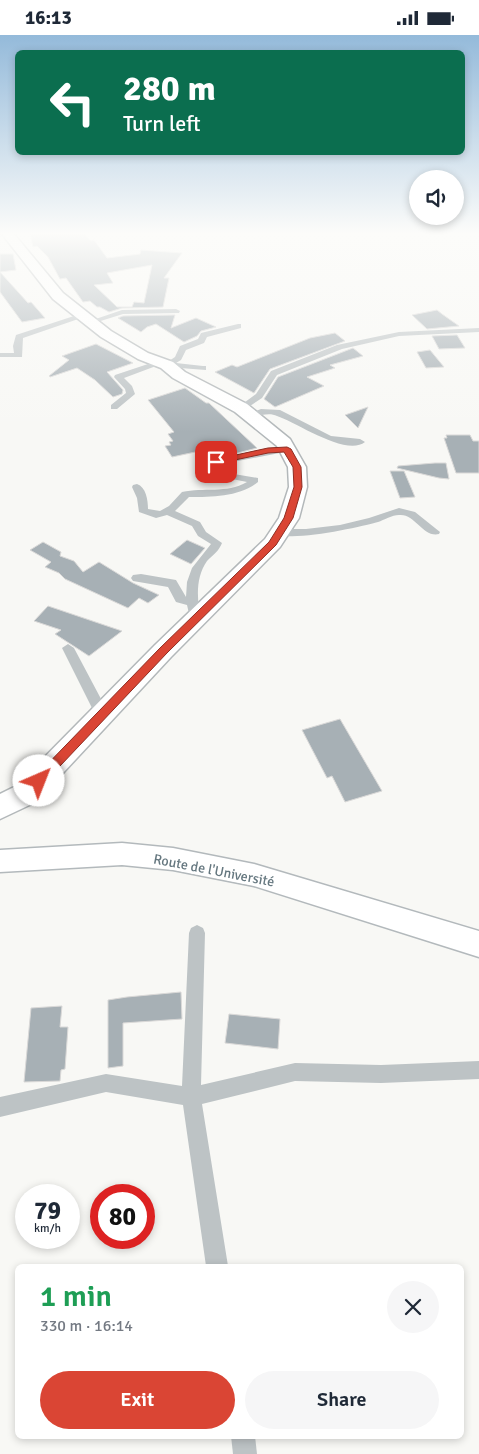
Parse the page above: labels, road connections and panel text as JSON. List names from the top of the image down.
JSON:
{
  "streets": {
    "main road": ["Route de l'Université"]
  },
  "page": {
    "status": "16:13",
    "turn": ["280 m", "Turn left"],
    "speed": "79 km/h",
    "limit": "80",
    "heading": ["1 min", "330 m · 16:14"],
    "buttons": ["Exit", "Share"]
  }
}
